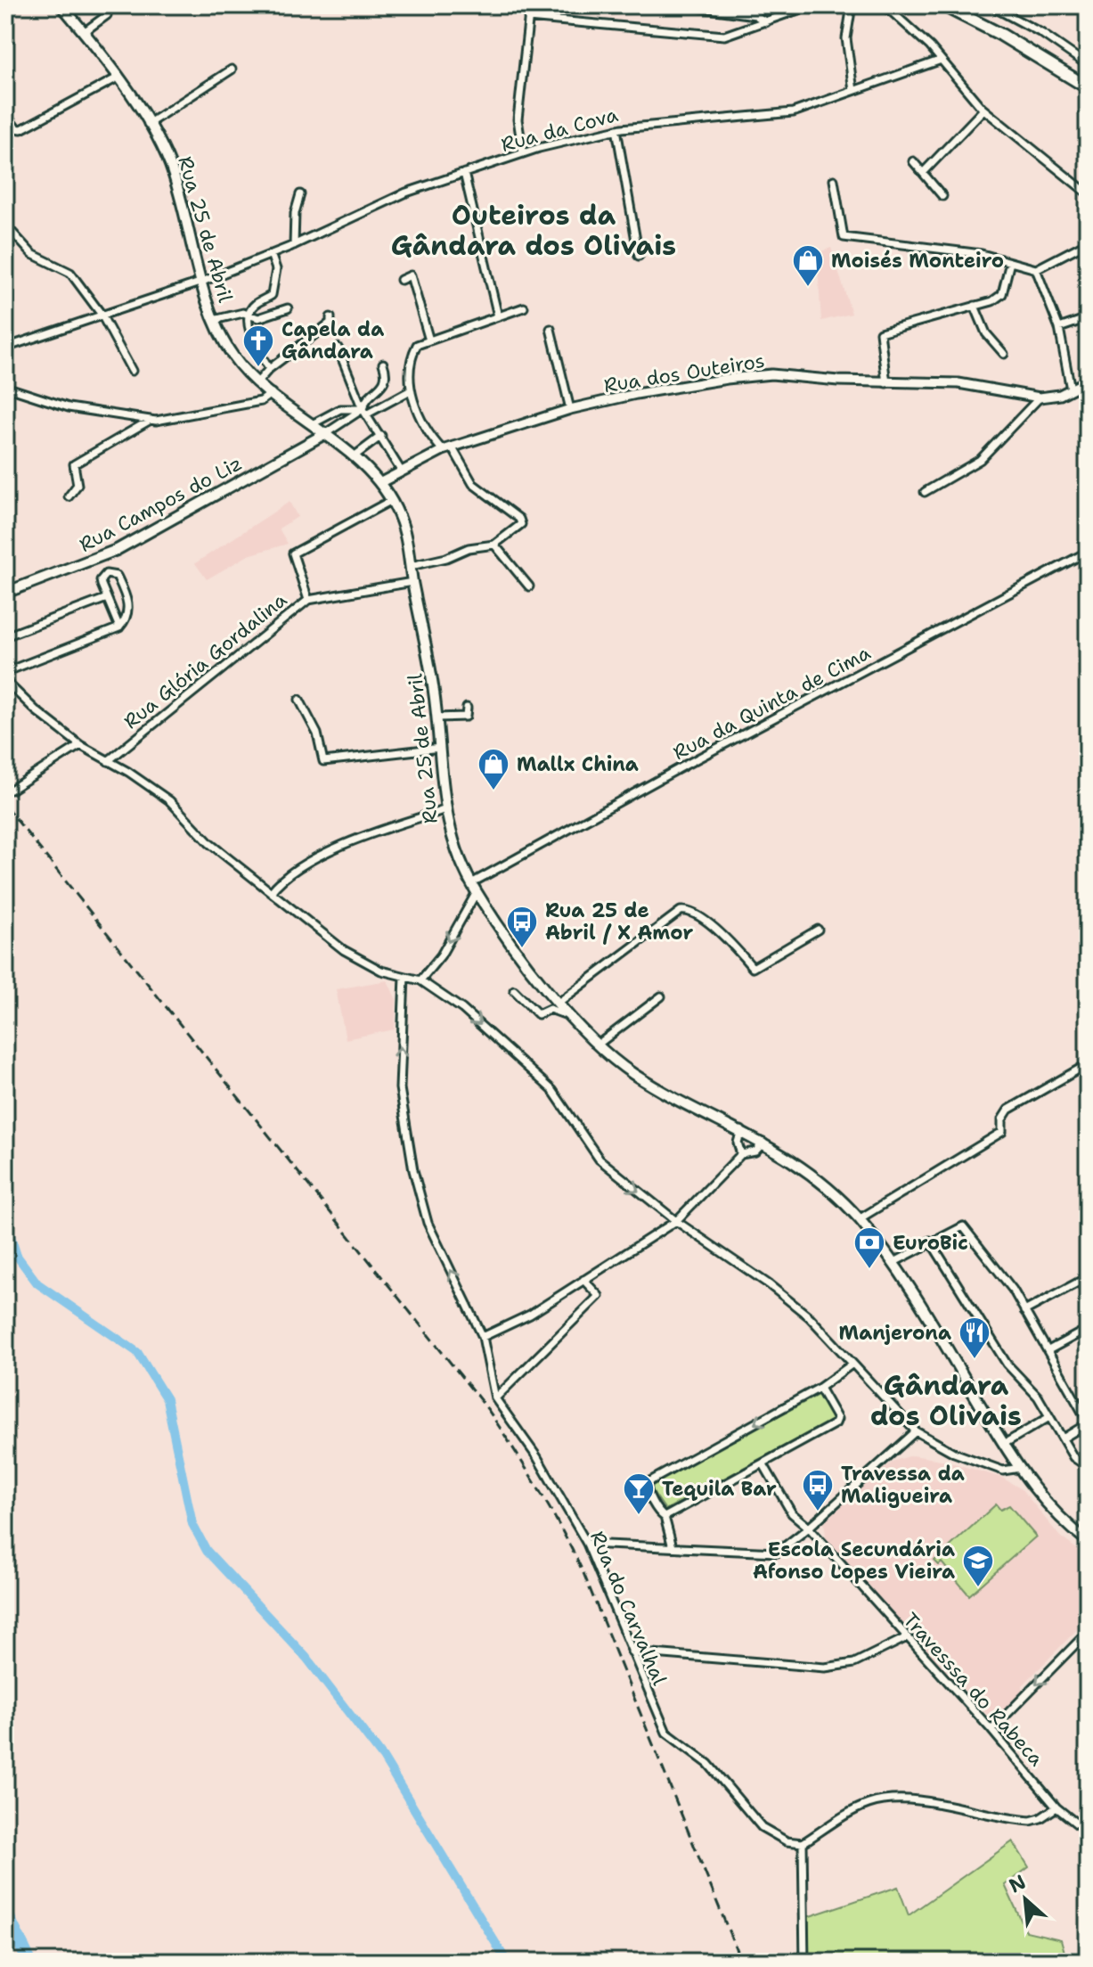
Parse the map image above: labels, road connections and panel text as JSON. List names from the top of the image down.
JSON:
{
  "streets": {
    "main road": ["Rua 25 de Abril", "Rua Campos do Liz"],
    "street": [
      "Rua da Cova",
      "Rua dos Outeiros",
      "Rua Glória Gordalina",
      "Rua da Quinta de Cima",
      "Rua do Carvalhal",
      "Travesssa do Rabeca"
    ]
  },
  "crossings": [
    ["Rua da Cova", "Rua 25 de Abril"],
    ["Rua 25 de Abril", "Rua dos Outeiros"],
    ["Rua 25 de Abril", "Rua Campos do Liz"],
    ["Rua 25 de Abril", "Rua Glória Gordalina"],
    ["Rua 25 de Abril", "Rua da Quinta de Cima"]
  ],
  "one_way": ["Rua do Carvalhal"],
  "districts": ["Outeiros da Gândara dos Olivais", "Gândara dos Olivais"],
  "places": {
    "shop": ["Moisés Monteiro", "Mallx China"],
    "church": ["Capela da Gândara"],
    "bus stop": ["Rua 25 de Abril / X Amor", "Travessa da Maligueira"],
    "bank": ["EuroBic"],
    "restaurant": ["Manjerona"],
    "bar": ["Tequila Bar"],
    "school or university": ["Escola Secundária Afonso Lopes Vieira"]
  },
  "north": "top left"
}
